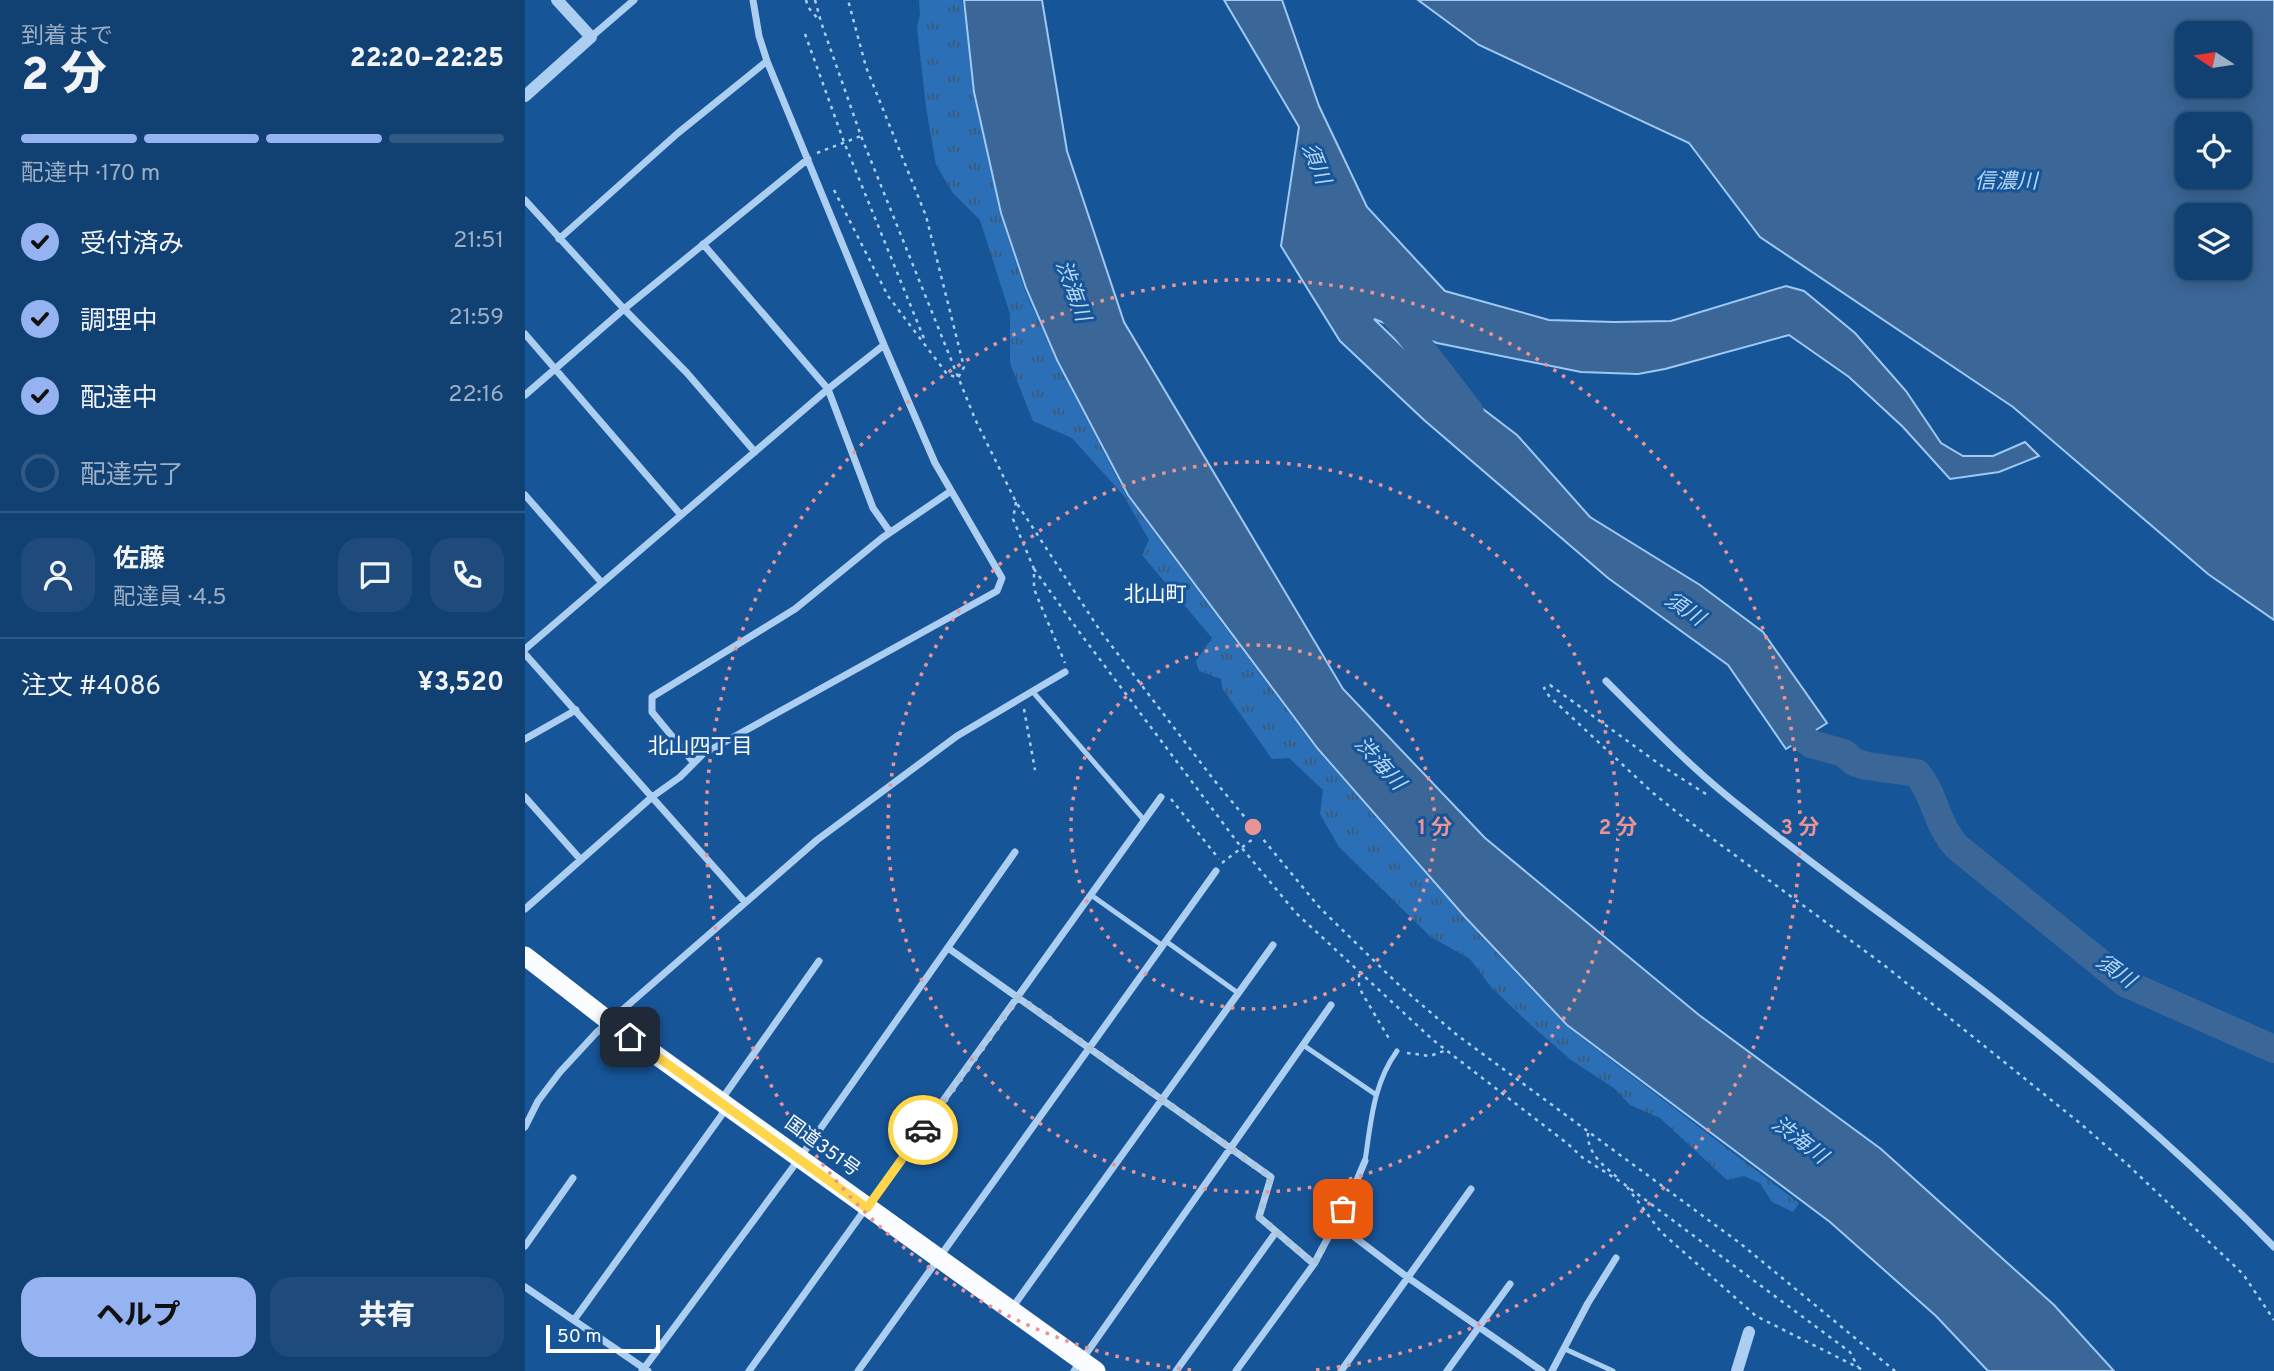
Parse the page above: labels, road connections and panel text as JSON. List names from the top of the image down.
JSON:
{
  "streets": {
    "highway": ["国道351号"]
  },
  "districts": ["北山町", "北山四丁目"],
  "water": ["須川", "信濃川", "渋海川"],
  "scale_bar": "50 m",
  "north": "left",
  "page": {
    "heading": ["2 分", "到着まで", "22:20–22:25"],
    "panel": [
      "佐藤",
      "配達員 · 4.5",
      "注文 #4086",
      "¥3,520"
    ],
    "bar": "配達中 · 170 m",
    "list": [
      ["受付済み", "21:51"],
      ["調理中", "21:59"],
      ["配達中", "22:16"],
      "配達完了"
    ],
    "buttons": ["ヘルプ", "共有"],
    "scale": "50 m"
  },
  "rings": ["1 分", "2 分", "3 分"]
}
